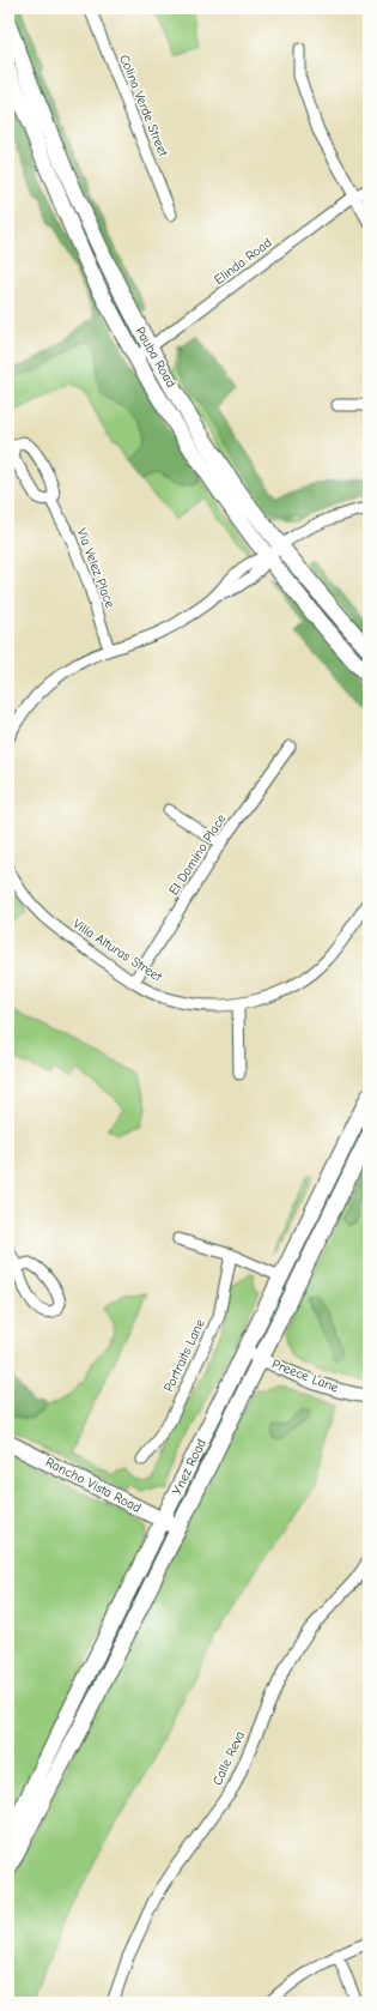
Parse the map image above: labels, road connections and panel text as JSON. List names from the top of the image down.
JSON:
{
  "streets": {
    "main road": ["Pauba Road", "Ynez Road", "Rancho Vista Road"],
    "street": [
      "Colina Verde Street",
      "Elinda Road",
      "Via Velez Place",
      "El Domino Place",
      "Villa Alturas Street",
      "Portraits Lane",
      "Preece Lane",
      "Calle Reva"
    ]
  },
  "crossings": [
    ["Elinda Road", "Pauba Road"],
    ["El Domino Place", "Villa Alturas Street"],
    ["Preece Lane", "Ynez Road"],
    ["Ynez Road", "Rancho Vista Road"]
  ]
}
